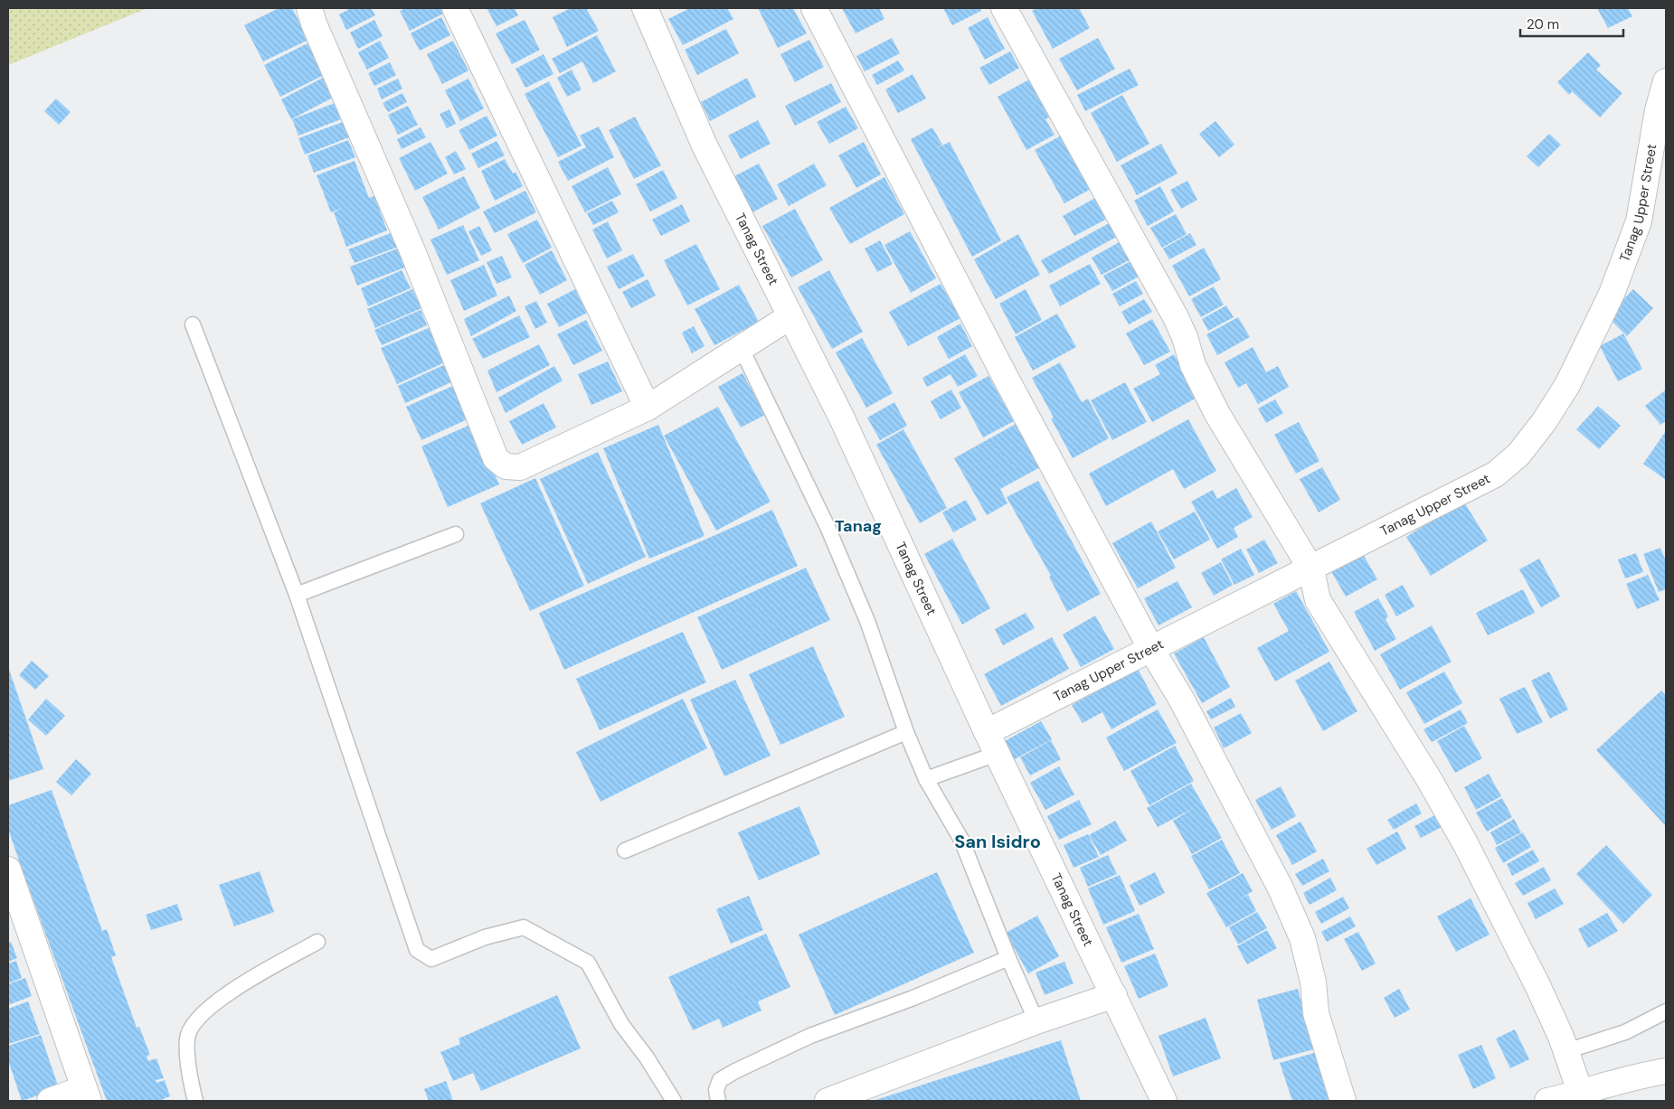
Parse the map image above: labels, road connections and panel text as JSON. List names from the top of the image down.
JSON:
{
  "streets": {
    "street": ["Tanag Upper Street", "Tanag Street"]
  },
  "crossings": [
    ["Tanag Upper Street", "Tanag Street"]
  ],
  "districts": ["Tanag", "San Isidro"],
  "scale_bar": "20 m"
}
